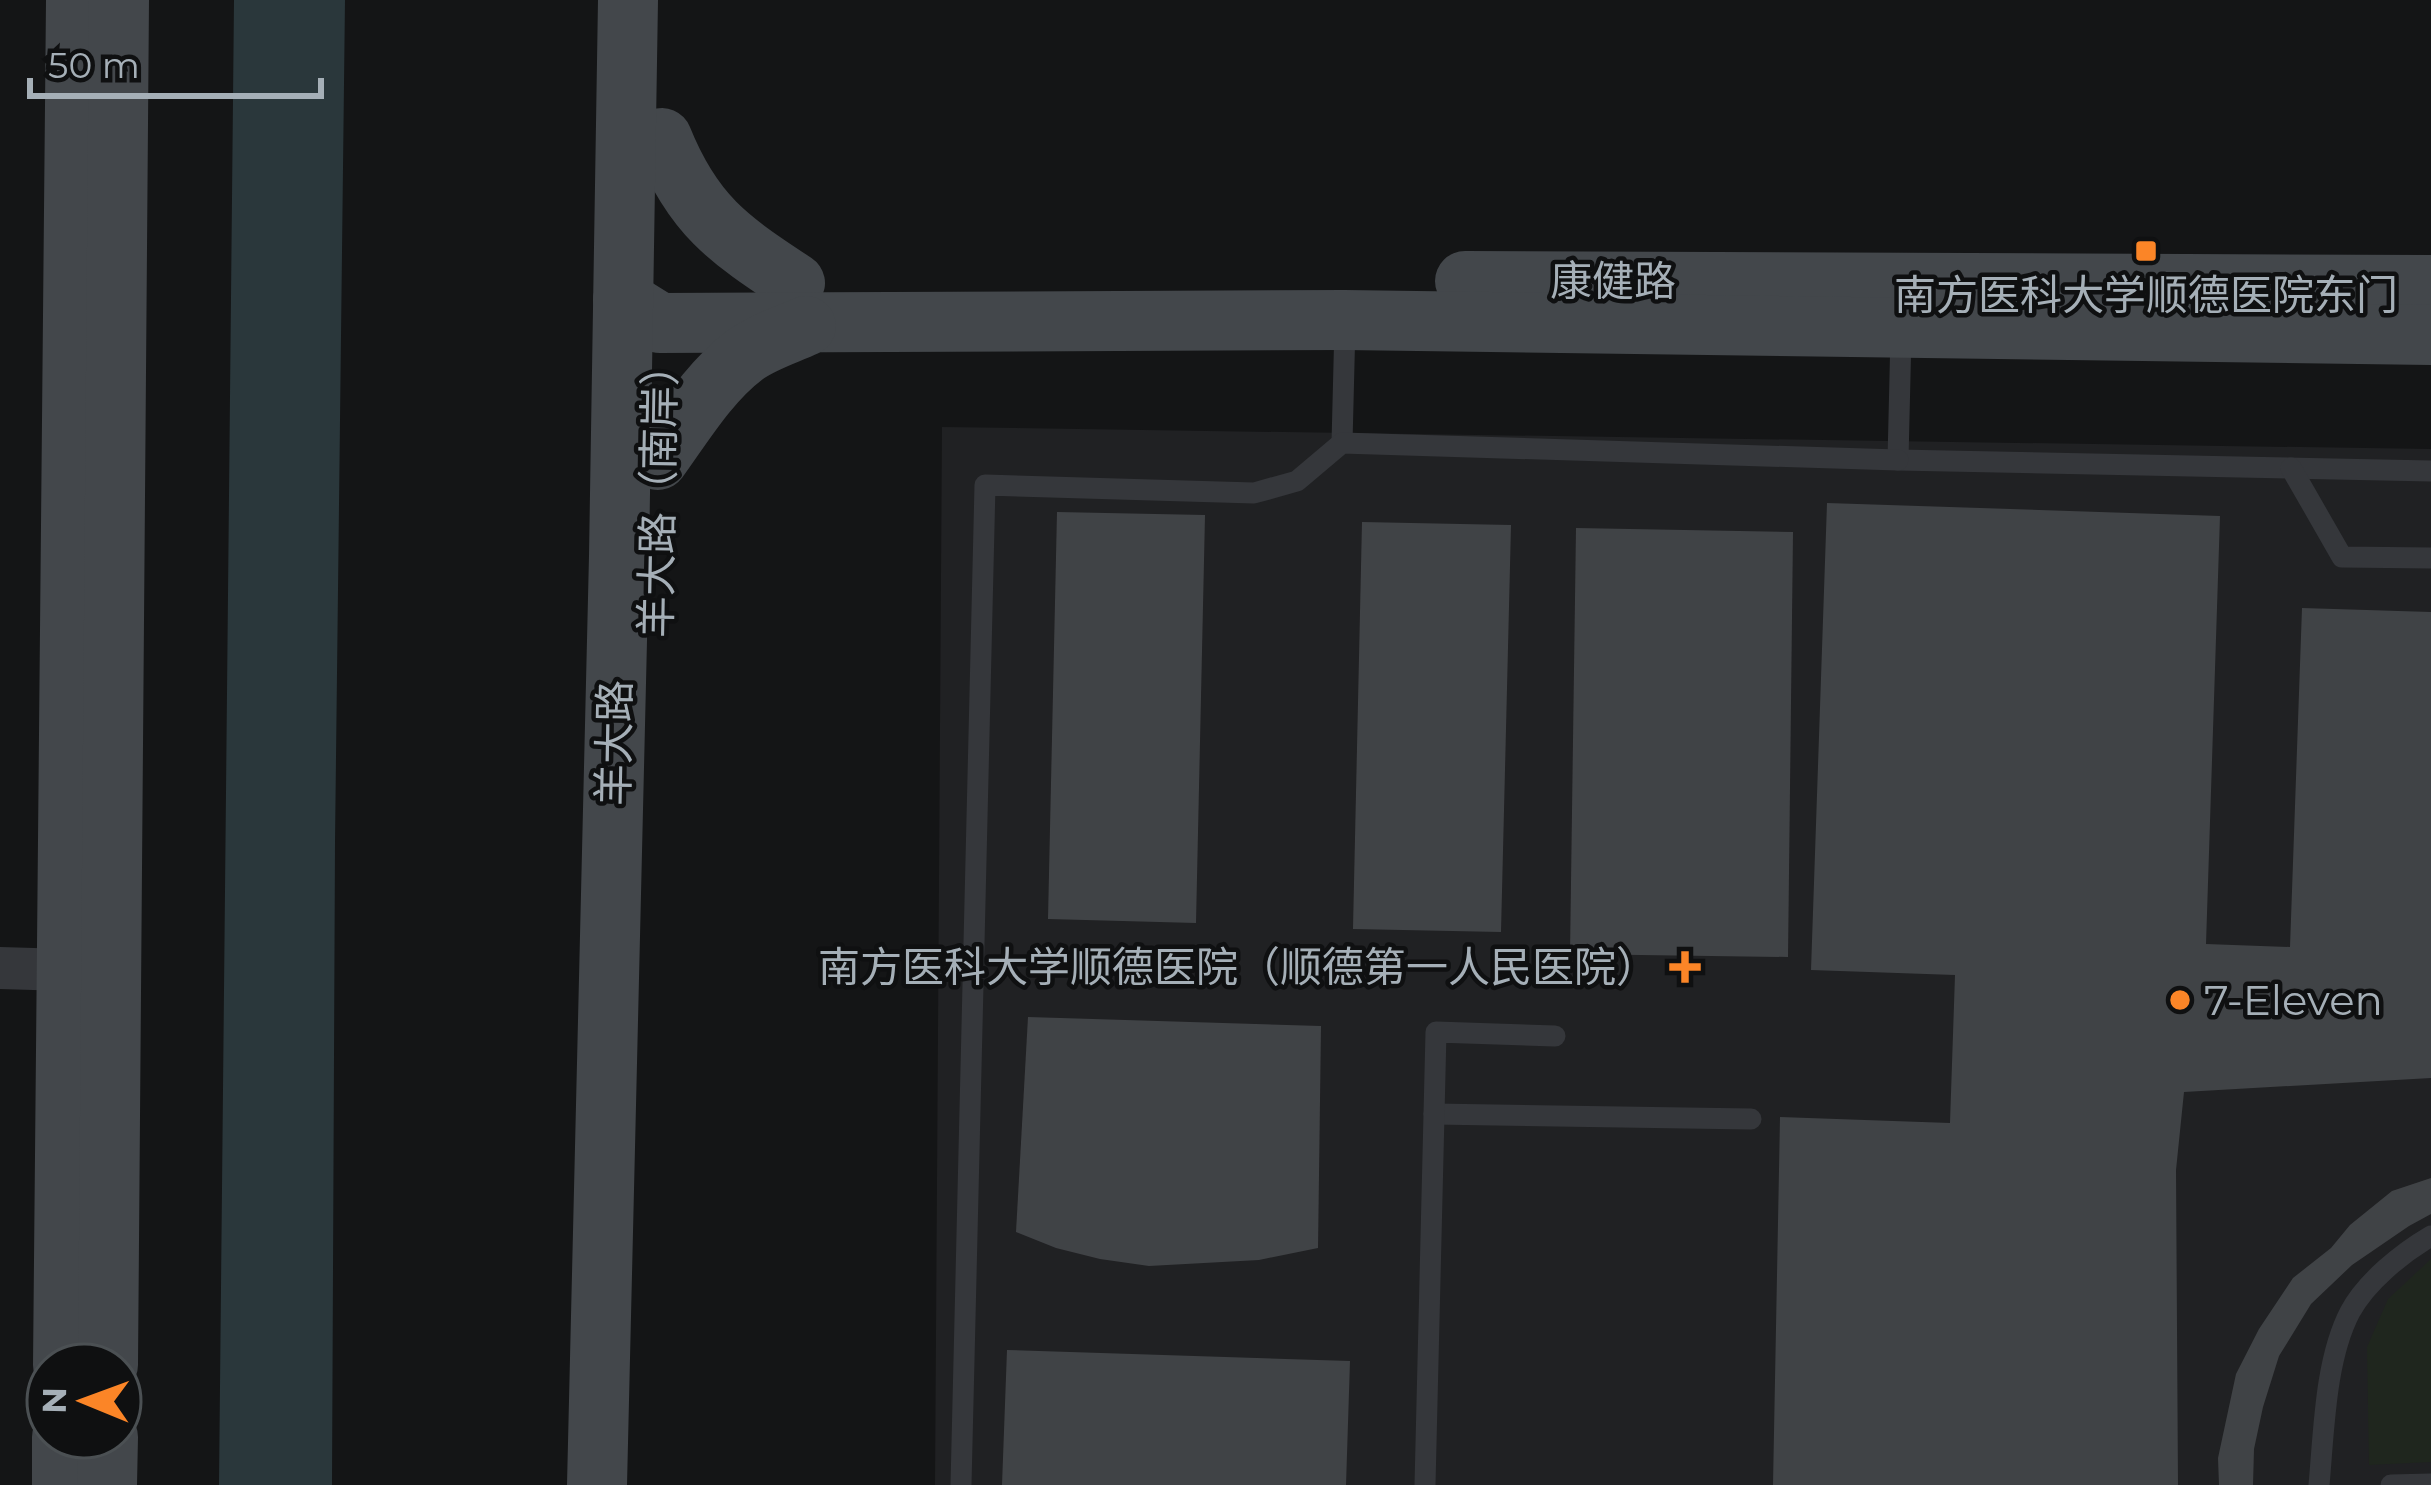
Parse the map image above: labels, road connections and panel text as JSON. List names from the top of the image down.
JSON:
{
  "streets": {
    "street": ["康健路", "羊大路（南岸）", "羊大路"]
  },
  "crossings": [
    ["康健路", "羊大路（南岸）"],
    ["康健路", "羊大路"],
    ["羊大路（南岸）", "羊大路"]
  ],
  "places": {
    "transit": ["南方医科大学顺德医院东门"],
    "health": ["南方医科大学顺德医院（顺德第一人民医院）"],
    "other": ["7-Eleven"]
  },
  "scale_bar": "50 m",
  "north": "left"
}
